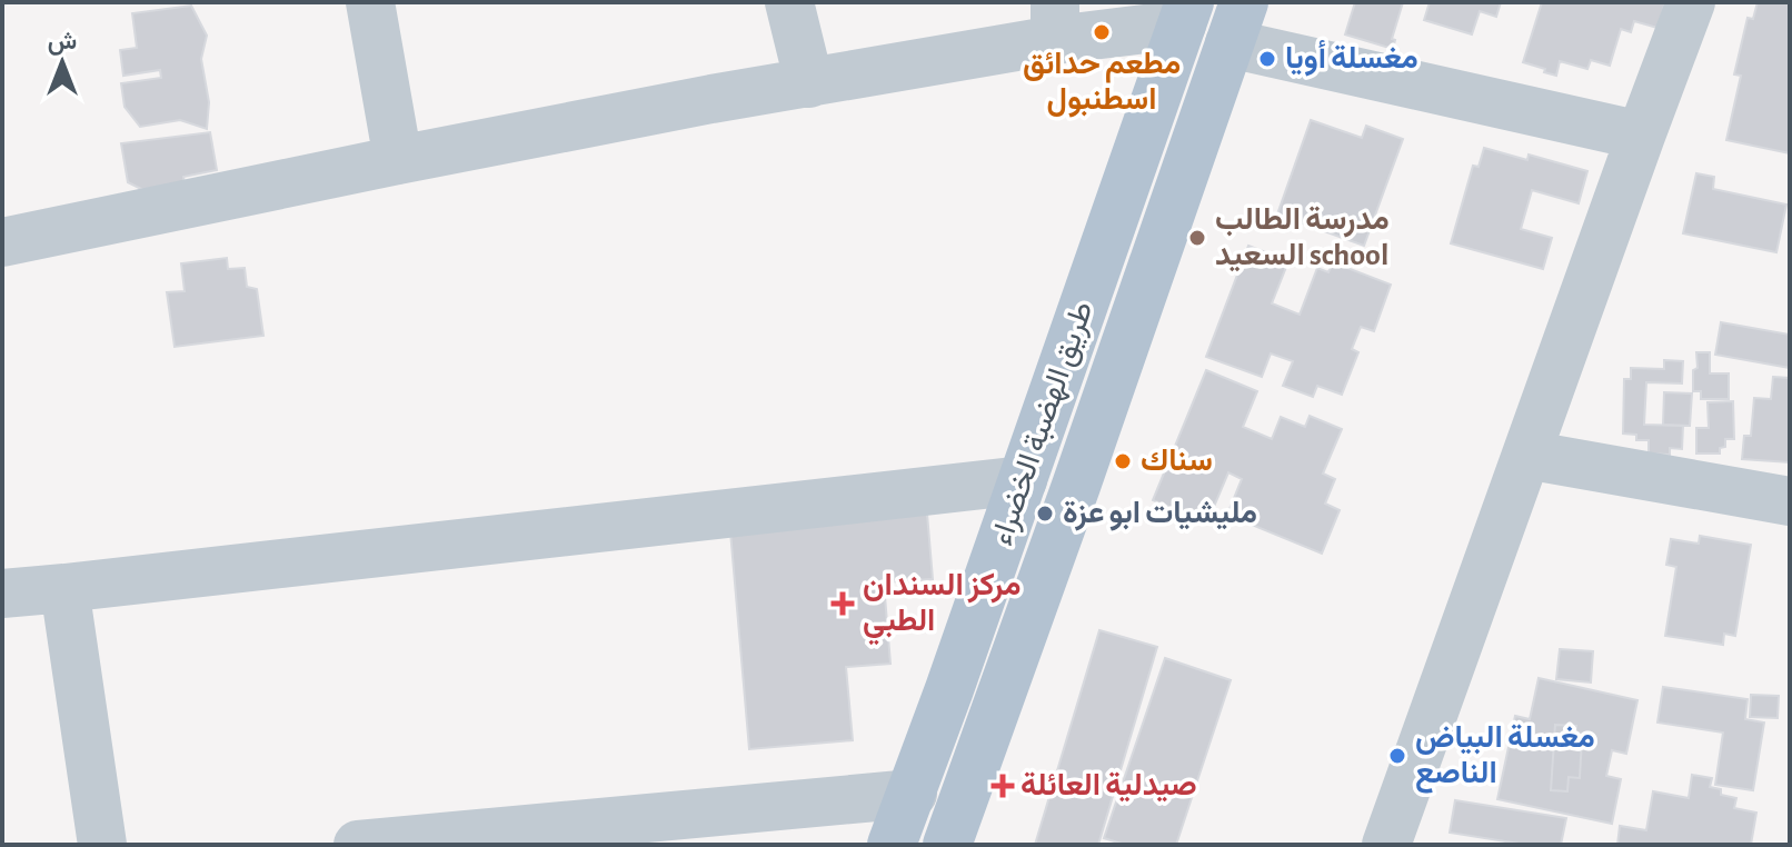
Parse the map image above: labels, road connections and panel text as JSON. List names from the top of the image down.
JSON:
{
  "streets": {
    "main road": ["طريق الهضبة الخضراء"]
  },
  "places": {
    "other": [
      "مطعم حدائق اسطنبول",
      "مغسلة أويا",
      "مدرسة الطالب السعيد school",
      "سناك",
      "مليشيات ابو عزة",
      "مغسلة البياض الناصع"
    ],
    "health": ["مركز السندان الطبي", "صيدلية العائلة"]
  },
  "north": "top"
}
